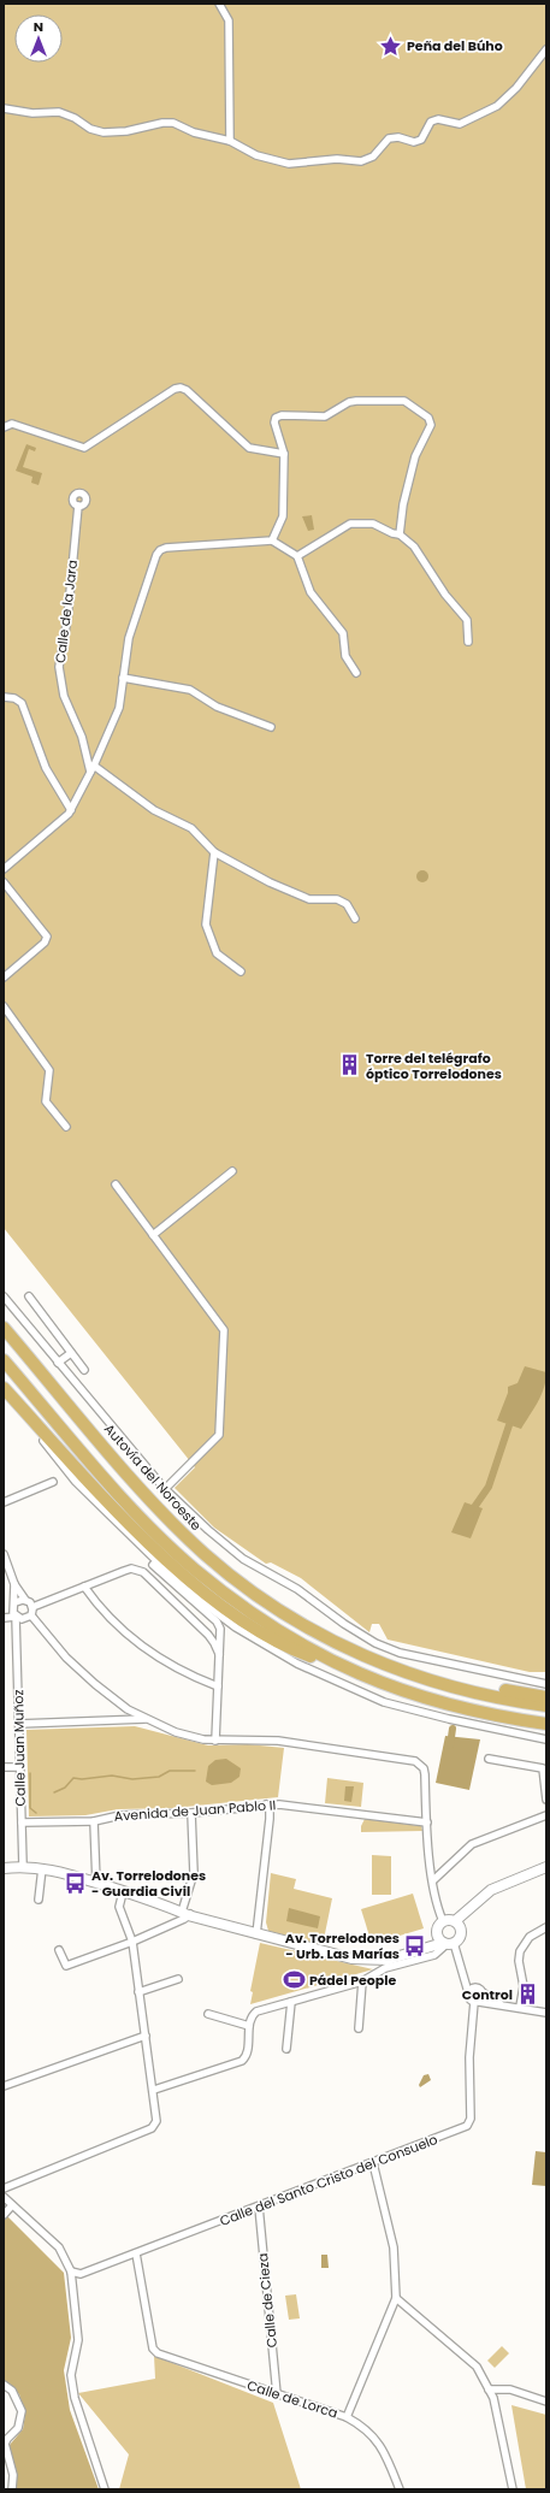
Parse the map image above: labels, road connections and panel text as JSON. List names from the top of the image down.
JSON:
{
  "streets": {
    "highway": ["Autovía del Noroeste"],
    "street": [
      "Calle de la Jara",
      "Calle Juan Muñoz",
      "Avenida de Juan Pablo II",
      "Calle del Santo Cristo del Consuelo",
      "Calle de Cieza",
      "Calle de Lorca"
    ]
  },
  "crossings": [
    ["Calle Juan Muñoz", "Avenida de Juan Pablo II"],
    ["Calle del Santo Cristo del Consuelo", "Calle de Cieza"],
    ["Calle del Santo Cristo del Consuelo", "Calle de Lorca"],
    ["Calle de Cieza", "Calle de Lorca"]
  ],
  "places": {
    "place": ["Peña del Búho"],
    "building": ["Torre del telégrafo óptico Torrelodones", "Control"],
    "bus stop": ["Av. Torrelodones - Guardia Civil", "Av. Torrelodones - Urb. Las Marías"],
    "sports": ["Pádel People"]
  },
  "north": "top"
}
